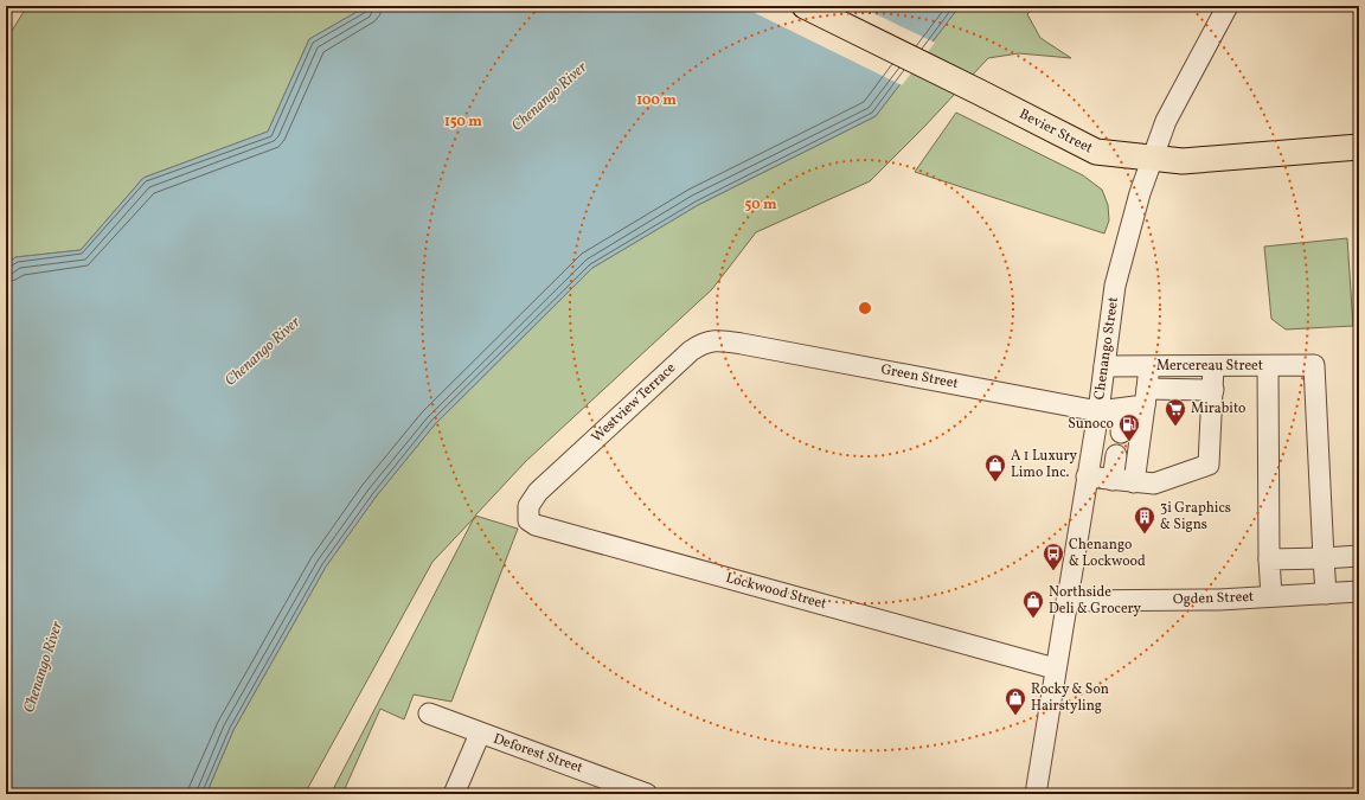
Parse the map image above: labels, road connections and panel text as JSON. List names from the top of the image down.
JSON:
{
  "streets": {
    "main road": ["Bevier Street"],
    "street": [
      "Chenango Street",
      "Mercereau Street",
      "Green Street",
      "Westview Terrace",
      "Lockwood Street",
      "Ogden Street",
      "Deforest Street"
    ]
  },
  "crossings": [
    ["Bevier Street", "Chenango Street"],
    ["Chenango Street", "Mercereau Street"],
    ["Chenango Street", "Green Street"],
    ["Chenango Street", "Lockwood Street"],
    ["Chenango Street", "Ogden Street"],
    ["Green Street", "Westview Terrace"],
    ["Westview Terrace", "Lockwood Street"]
  ],
  "water": ["Chenango River"],
  "places": {
    "supermarket": ["Mirabito"],
    "fuel station": ["Sunoco"],
    "shop": ["A 1 Luxury Limo Inc.", "Northside Deli & Grocery", "Rocky & Son Hairstyling"],
    "building": ["3i Graphics & Signs"],
    "bus stop": ["Chenango & Lockwood"]
  },
  "rings": ["100 m", "150 m", "50 m"]
}
